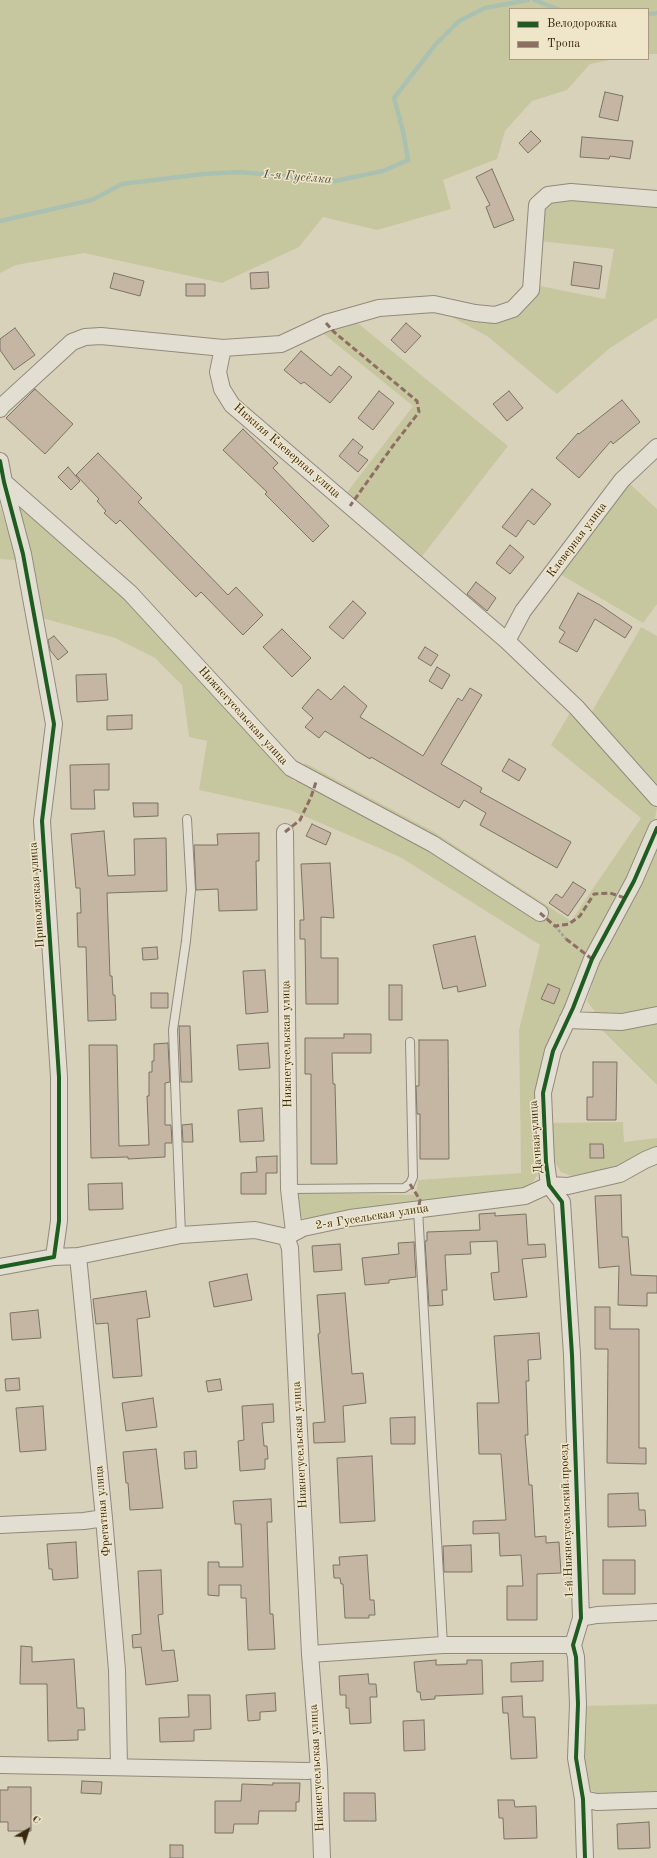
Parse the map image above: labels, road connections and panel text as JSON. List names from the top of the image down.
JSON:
{
  "streets": {
    "street": [
      "Нижняя Клеверная улица",
      "Клеверная улица",
      "Нижнегусельская улица",
      "Приволжская улица",
      "Дачная улица",
      "2-я Гусельская улица",
      "Фрегатная улица",
      "1-й Нижнегусельский проезд"
    ]
  },
  "crossings": [
    ["Нижняя Клеверная улица", "Клеверная улица"],
    ["Нижнегусельская улица", "Приволжская улица"],
    ["Нижнегусельская улица", "2-я Гусельская улица"],
    ["Дачная улица", "2-я Гусельская улица"],
    ["Дачная улица", "1-й Нижнегусельский проезд"],
    ["2-я Гусельская улица", "1-й Нижнегусельский проезд"]
  ],
  "water": ["1-я Гусёлка"],
  "legend": ["Велодорожка", "Тропа"],
  "north": "top right"
}
